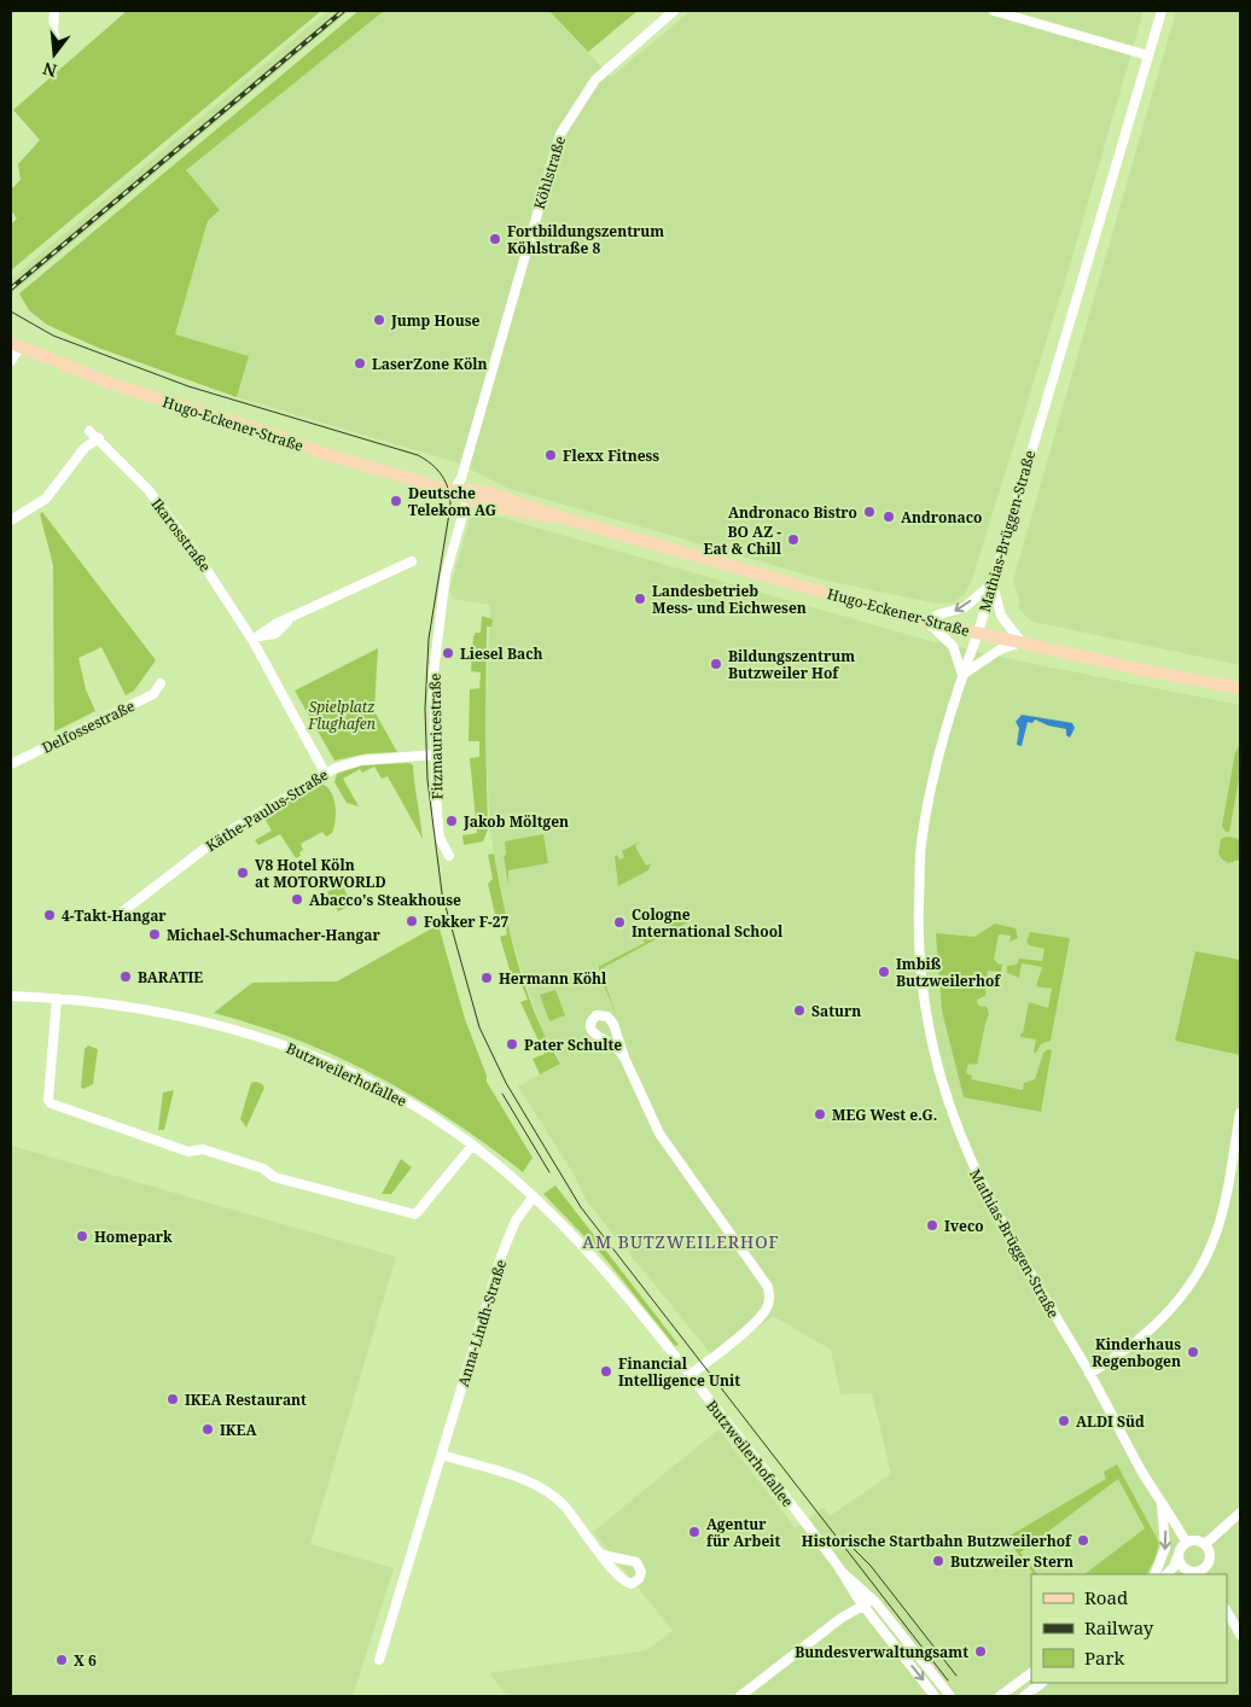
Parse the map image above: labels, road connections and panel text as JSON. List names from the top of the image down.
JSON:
{
  "streets": {
    "main road": ["Hugo-Eckener-Straße"],
    "street": [
      "Köhlstraße",
      "Mathias-Brüggen-Straße",
      "Ikarosstraße",
      "Delfossestraße",
      "Fitzmauricestraße",
      "Käthe-Paulus-Straße",
      "Butzweilerhofallee",
      "Anna-Lindh-Straße"
    ]
  },
  "crossings": [
    ["Köhlstraße", "Hugo-Eckener-Straße"],
    ["Köhlstraße", "Fitzmauricestraße"],
    ["Hugo-Eckener-Straße", "Mathias-Brüggen-Straße"],
    ["Hugo-Eckener-Straße", "Fitzmauricestraße"],
    ["Ikarosstraße", "Käthe-Paulus-Straße"],
    ["Fitzmauricestraße", "Käthe-Paulus-Straße"],
    ["Butzweilerhofallee", "Anna-Lindh-Straße"]
  ],
  "districts": ["AM BUTZWEILERHOF"],
  "parks": ["Spielplatz Flughafen"],
  "places": [
    "Fortbildungszentrum Köhlstraße 8",
    "Jump House",
    "LaserZone Köln",
    "Flexx Fitness",
    "Deutsche Telekom AG",
    "Andronaco Bistro",
    "Andronaco",
    "BO AZ - Eat & Chill",
    "Landesbetrieb Mess- und Eichwesen",
    "Liesel Bach",
    "Bildungszentrum Butzweiler Hof",
    "Jakob Möltgen",
    "V8 Hotel Köln at MOTORWORLD",
    "Abacco's Steakhouse",
    "4-Takt-Hangar",
    "Fokker F-27",
    "Cologne International School",
    "Michael-Schumacher-Hangar",
    "Imbiß Butzweilerhof",
    "BARATIE",
    "Hermann Köhl",
    "Saturn",
    "Pater Schulte",
    "MEG West e.G.",
    "Iveco",
    "Homepark",
    "Kinderhaus Regenbogen",
    "Financial Intelligence Unit",
    "IKEA Restaurant",
    "ALDI Süd",
    "IKEA",
    "Agentur für Arbeit",
    "Historische Startbahn Butzweilerhof",
    "Butzweiler Stern",
    "Bundesverwaltungsamt",
    "X 6"
  ],
  "legend": ["Road", "Railway", "Park"],
  "north": "bottom"
}
